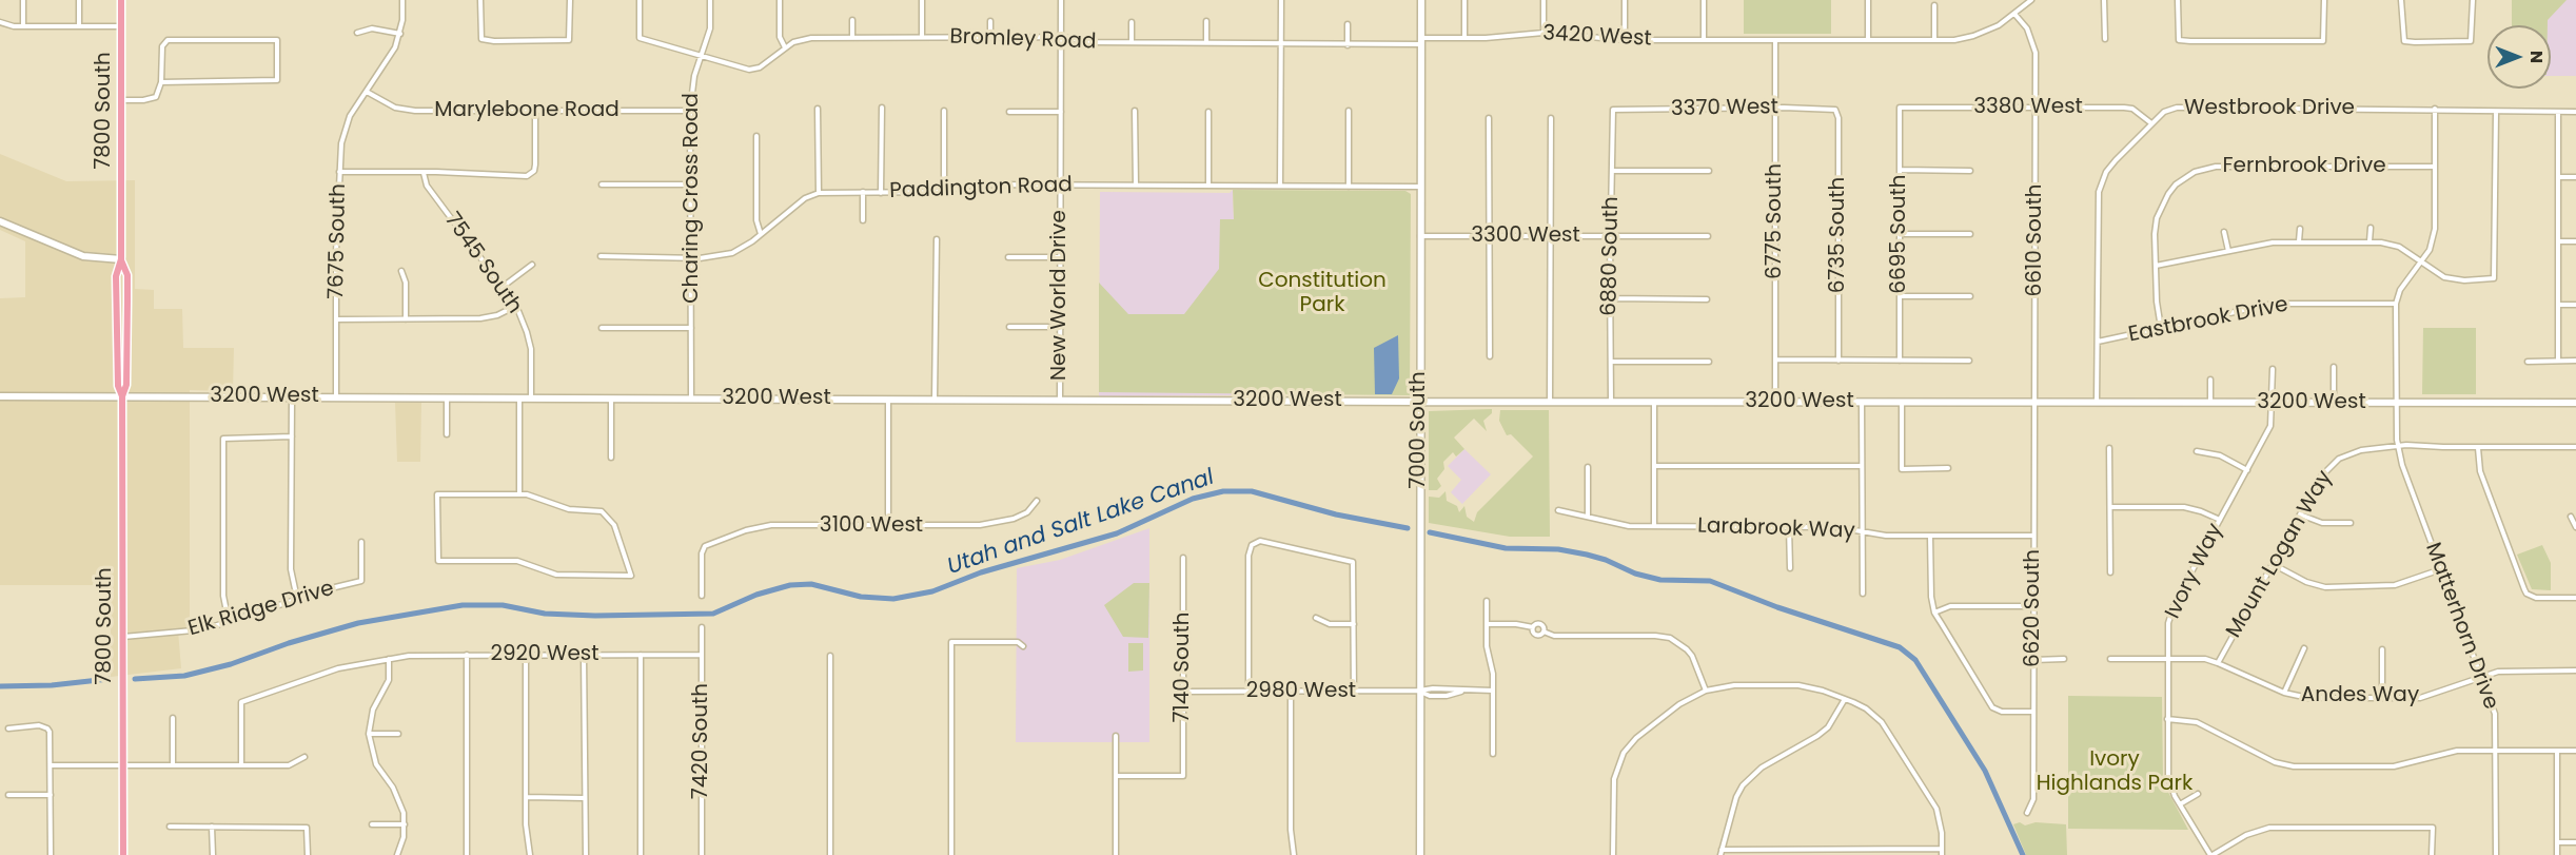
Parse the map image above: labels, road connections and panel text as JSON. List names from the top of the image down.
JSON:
{
  "streets": {
    "main road": ["7800 South"],
    "street": [
      "3420 West",
      "Bromley Road",
      "3380 West",
      "3370 West",
      "Westbrook Drive",
      "Marylebone Road",
      "Fernbrook Drive",
      "Paddington Road",
      "Charing Cross Road",
      "6775 South",
      "6695 South",
      "6735 South",
      "3300 West",
      "6610 South",
      "7675 South",
      "6880 South",
      "7545 South",
      "New World Drive",
      "Eastbrook Drive",
      "3200 West",
      "7000 South",
      "3100 West",
      "Larabrook Way",
      "Mount Logan Way",
      "Ivory Way",
      "6620 South",
      "Elk Ridge Drive",
      "Matterhorn Drive",
      "2920 West",
      "7140 South",
      "2980 West",
      "Andes Way",
      "7420 South"
    ]
  },
  "crossings": [
    ["3420 West", "Bromley Road"],
    ["3420 West", "6775 South"],
    ["3420 West", "6610 South"],
    ["3420 West", "7000 South"],
    ["Bromley Road", "Charing Cross Road"],
    ["Bromley Road", "New World Drive"],
    ["Bromley Road", "7000 South"],
    ["3380 West", "Westbrook Drive"],
    ["3380 West", "6695 South"],
    ["3380 West", "6610 South"],
    ["3370 West", "6775 South"],
    ["3370 West", "6735 South"],
    ["3370 West", "6880 South"],
    ["Westbrook Drive", "Eastbrook Drive"],
    ["Westbrook Drive", "3200 West"],
    ["7800 South", "3200 West"],
    ["7800 South", "Elk Ridge Drive"],
    ["Marylebone Road", "Charing Cross Road"],
    ["Marylebone Road", "7675 South"],
    ["Fernbrook Drive", "Eastbrook Drive"],
    ["Paddington Road", "Charing Cross Road"],
    ["Paddington Road", "New World Drive"],
    ["Paddington Road", "7000 South"],
    ["Charing Cross Road", "3200 West"],
    ["6775 South", "3200 West"],
    ["3300 West", "6880 South"],
    ["3300 West", "7000 South"],
    ["6610 South", "3200 West"],
    ["6610 South", "6620 South"],
    ["7675 South", "3200 West"],
    ["6880 South", "3200 West"],
    ["7545 South", "3200 West"],
    ["New World Drive", "3200 West"],
    ["Eastbrook Drive", "Matterhorn Drive"],
    ["3200 West", "7000 South"],
    ["3200 West", "Ivory Way"],
    ["3200 West", "6620 South"],
    ["3200 West", "Matterhorn Drive"],
    ["7000 South", "2980 West"],
    ["Larabrook Way", "6620 South"],
    ["Mount Logan Way", "Matterhorn Drive"],
    ["Mount Logan Way", "Andes Way"],
    ["Ivory Way", "Andes Way"],
    ["Matterhorn Drive", "Andes Way"],
    ["2920 West", "7420 South"],
    ["7140 South", "2980 West"]
  ],
  "water": ["Utah and Salt Lake Canal"],
  "parks": ["Constitution Park", "Ivory Highlands Park"],
  "north": "right"
}
